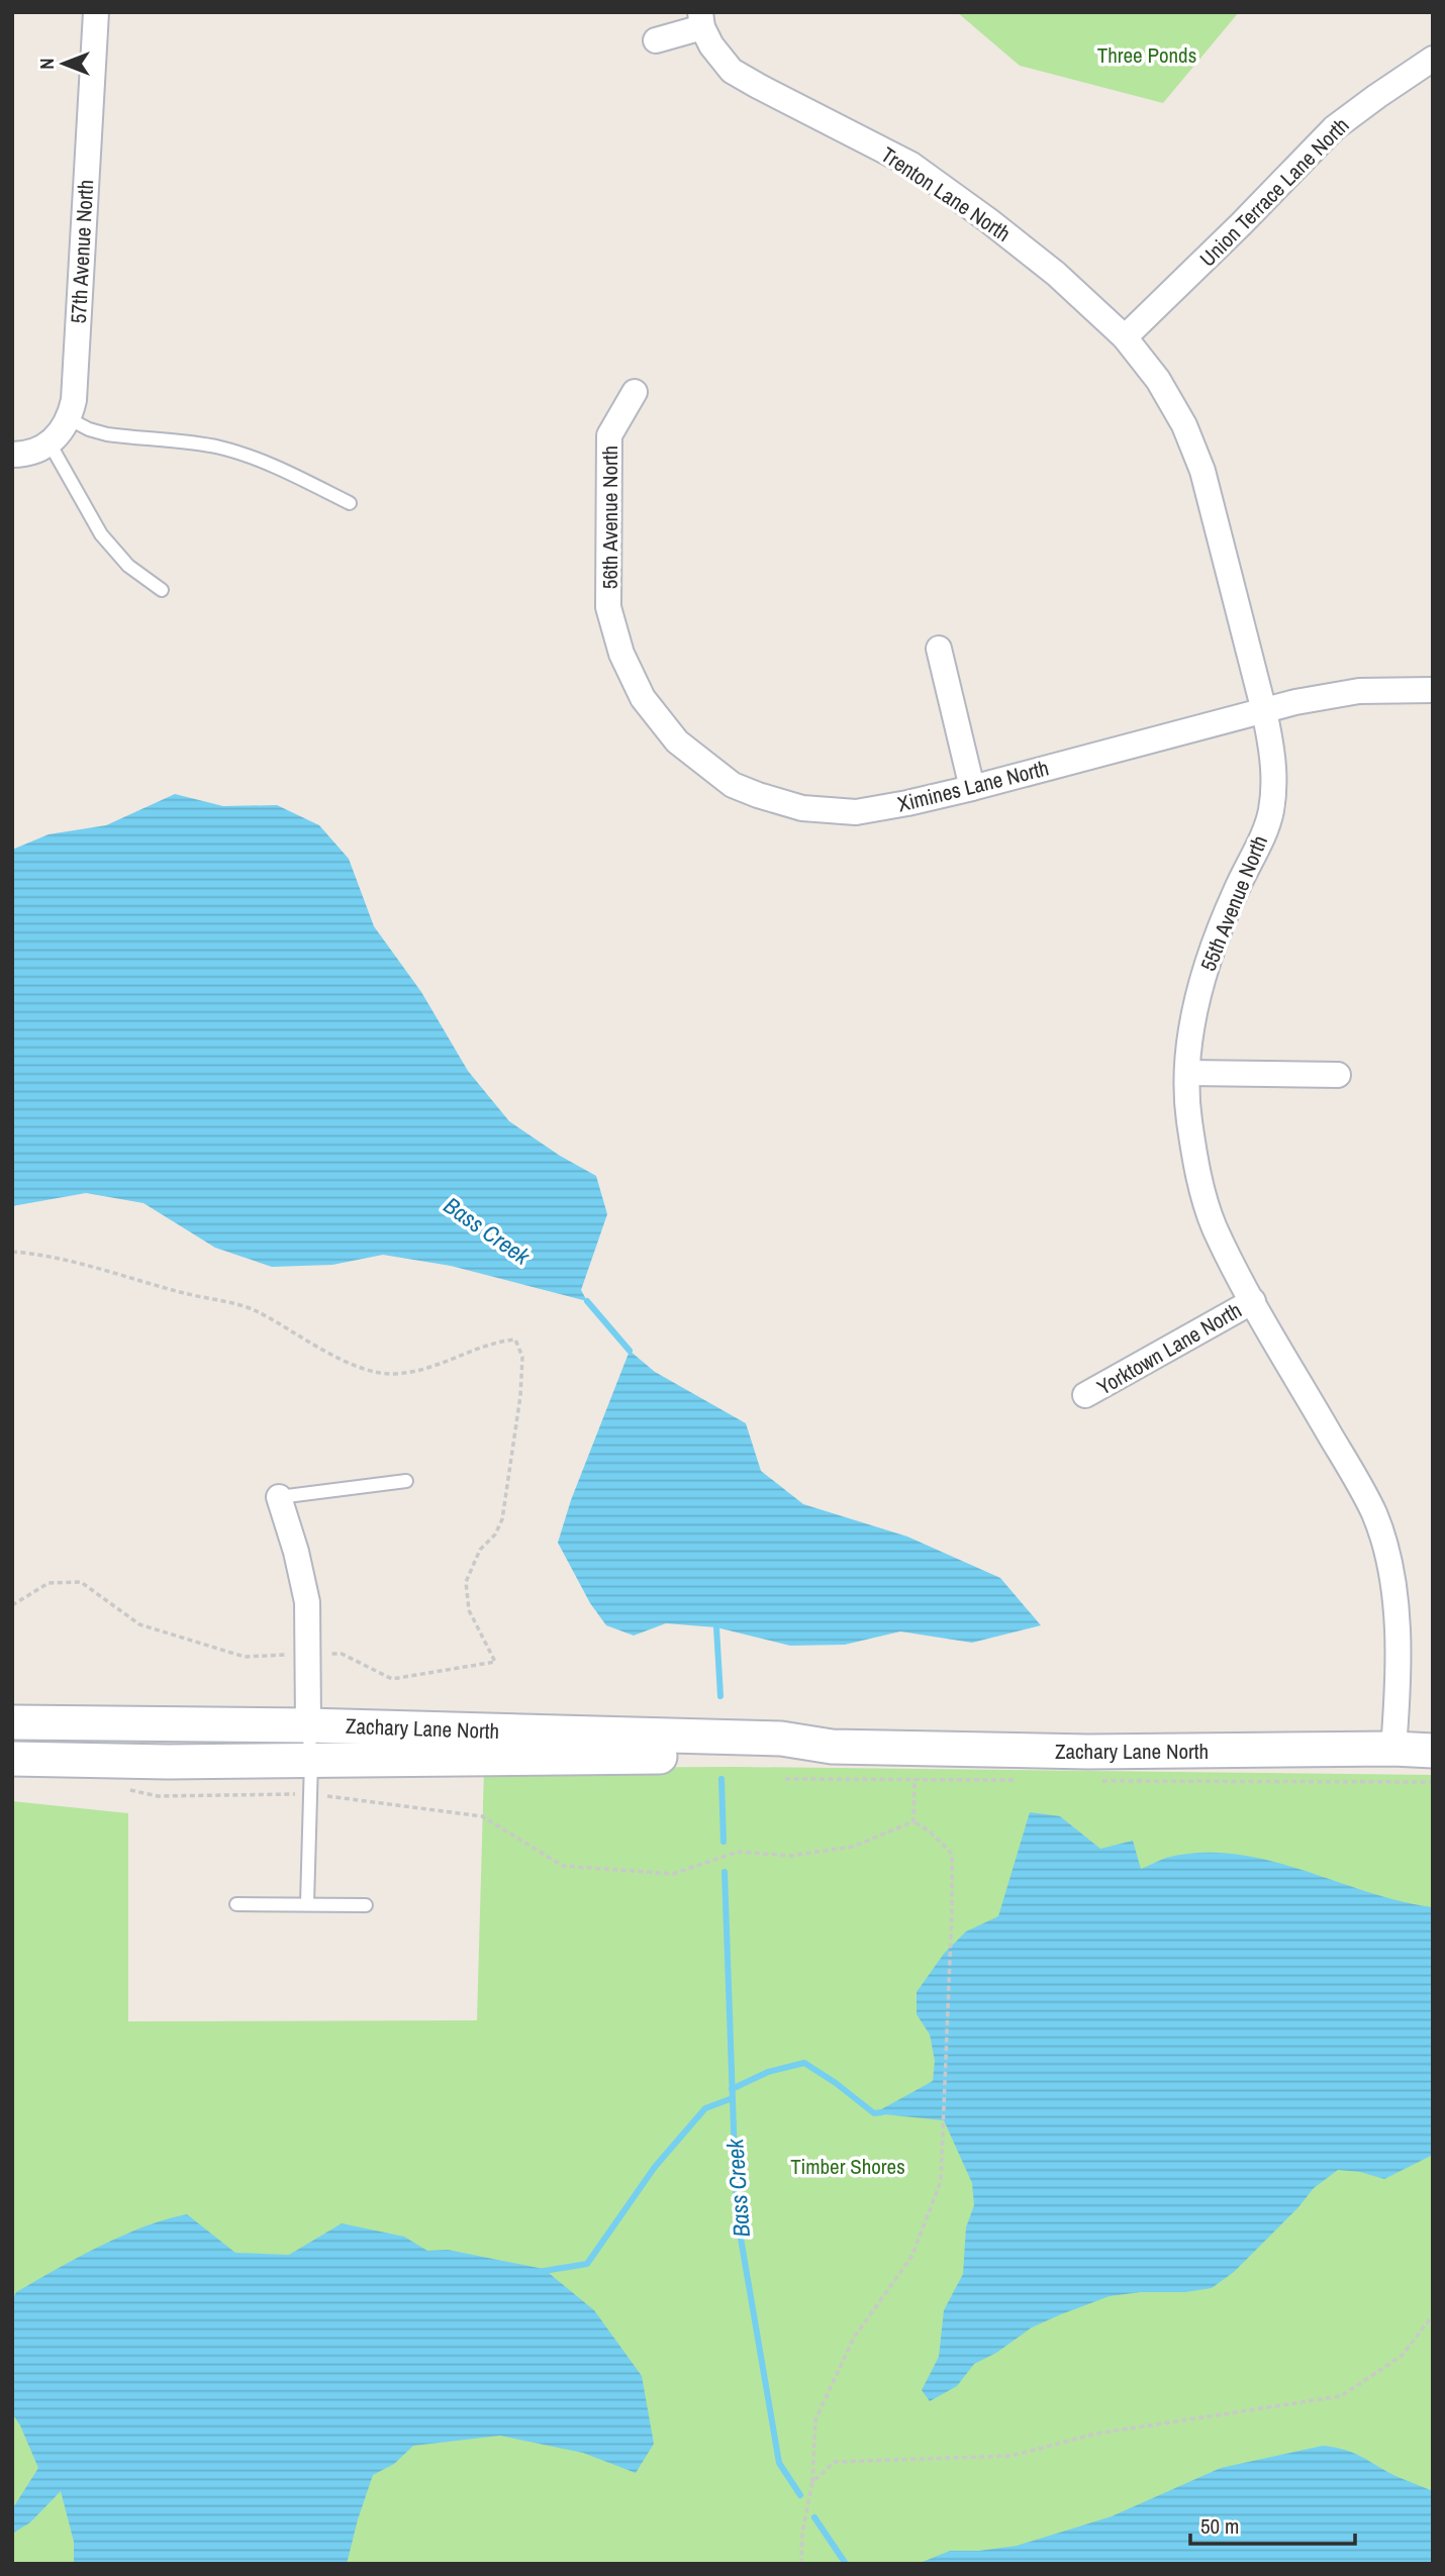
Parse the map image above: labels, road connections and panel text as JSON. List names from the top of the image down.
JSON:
{
  "streets": {
    "street": [
      "Union Terrace Lane North",
      "Trenton Lane North",
      "57th Avenue North",
      "56th Avenue North",
      "Ximines Lane North",
      "55th Avenue North",
      "Yorktown Lane North",
      "Zachary Lane North"
    ]
  },
  "crossings": [
    ["Union Terrace Lane North", "Trenton Lane North"],
    ["Union Terrace Lane North", "55th Avenue North"],
    ["Trenton Lane North", "55th Avenue North"],
    ["56th Avenue North", "Ximines Lane North"],
    ["Ximines Lane North", "55th Avenue North"],
    ["55th Avenue North", "Yorktown Lane North"],
    ["55th Avenue North", "Zachary Lane North"]
  ],
  "water": ["Bass Creek"],
  "parks": ["Three Ponds", "Timber Shores"],
  "scale_bar": "50 m",
  "north": "left"
}
